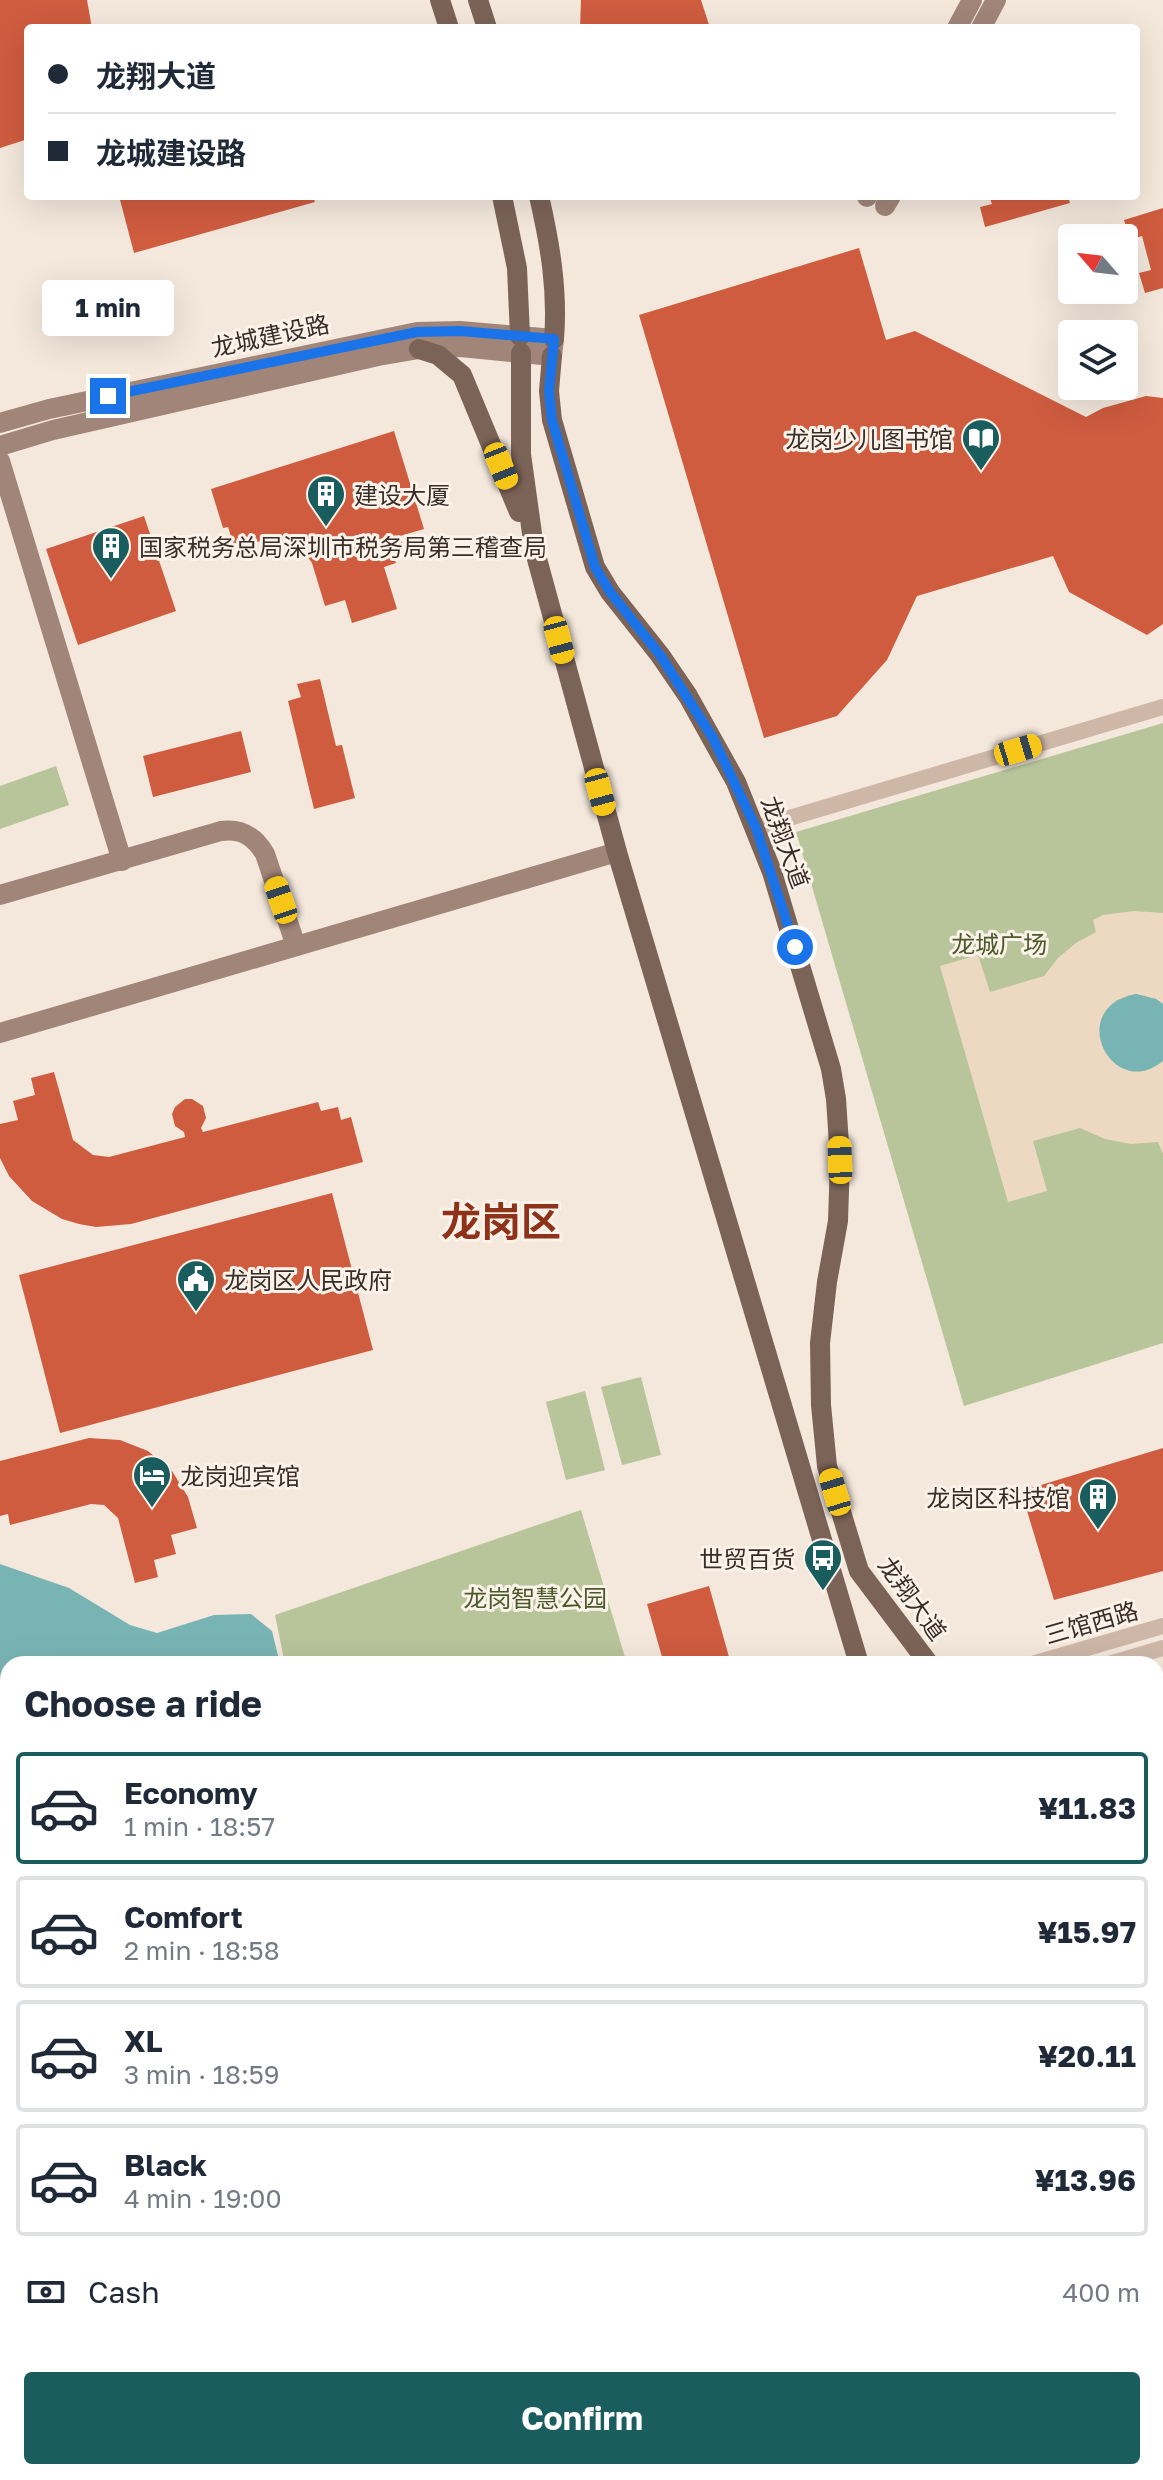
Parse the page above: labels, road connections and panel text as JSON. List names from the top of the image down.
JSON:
{
  "streets": {
    "main road": ["龙翔大道"],
    "street": ["龙城建设路", "三馆西路"]
  },
  "crossings": [
    ["龙城建设路", "龙翔大道"]
  ],
  "districts": ["龙岗区"],
  "parks": ["龙城广场", "龙岗智慧公园"],
  "places": {
    "library": ["龙岗少儿图书馆"],
    "building": ["建设大厦", "国家税务总局深圳市税务局第三稽查局", "龙岗区科技馆"],
    "public building": ["龙岗区人民政府"],
    "hotel": ["龙岗迎宾馆"],
    "bus stop": ["世贸百货"]
  },
  "north": "top left",
  "page": {
    "banner": ["龙翔大道", "龙城建设路"],
    "bubble": "1 min",
    "heading": "Choose a ride",
    "list": [
      {
        "name": "Economy",
        "note": "1 min · 18:57",
        "value": "¥11.83"
      },
      {
        "name": "Comfort",
        "note": "2 min · 18:58",
        "value": "¥15.97"
      },
      {
        "name": "XL",
        "note": "3 min · 18:59",
        "value": "¥20.11"
      },
      {
        "name": "Black",
        "note": "4 min · 19:00",
        "value": "¥13.96"
      }
    ],
    "pay": ["Cash", "400 m"],
    "buttons": "Confirm"
  }
}
